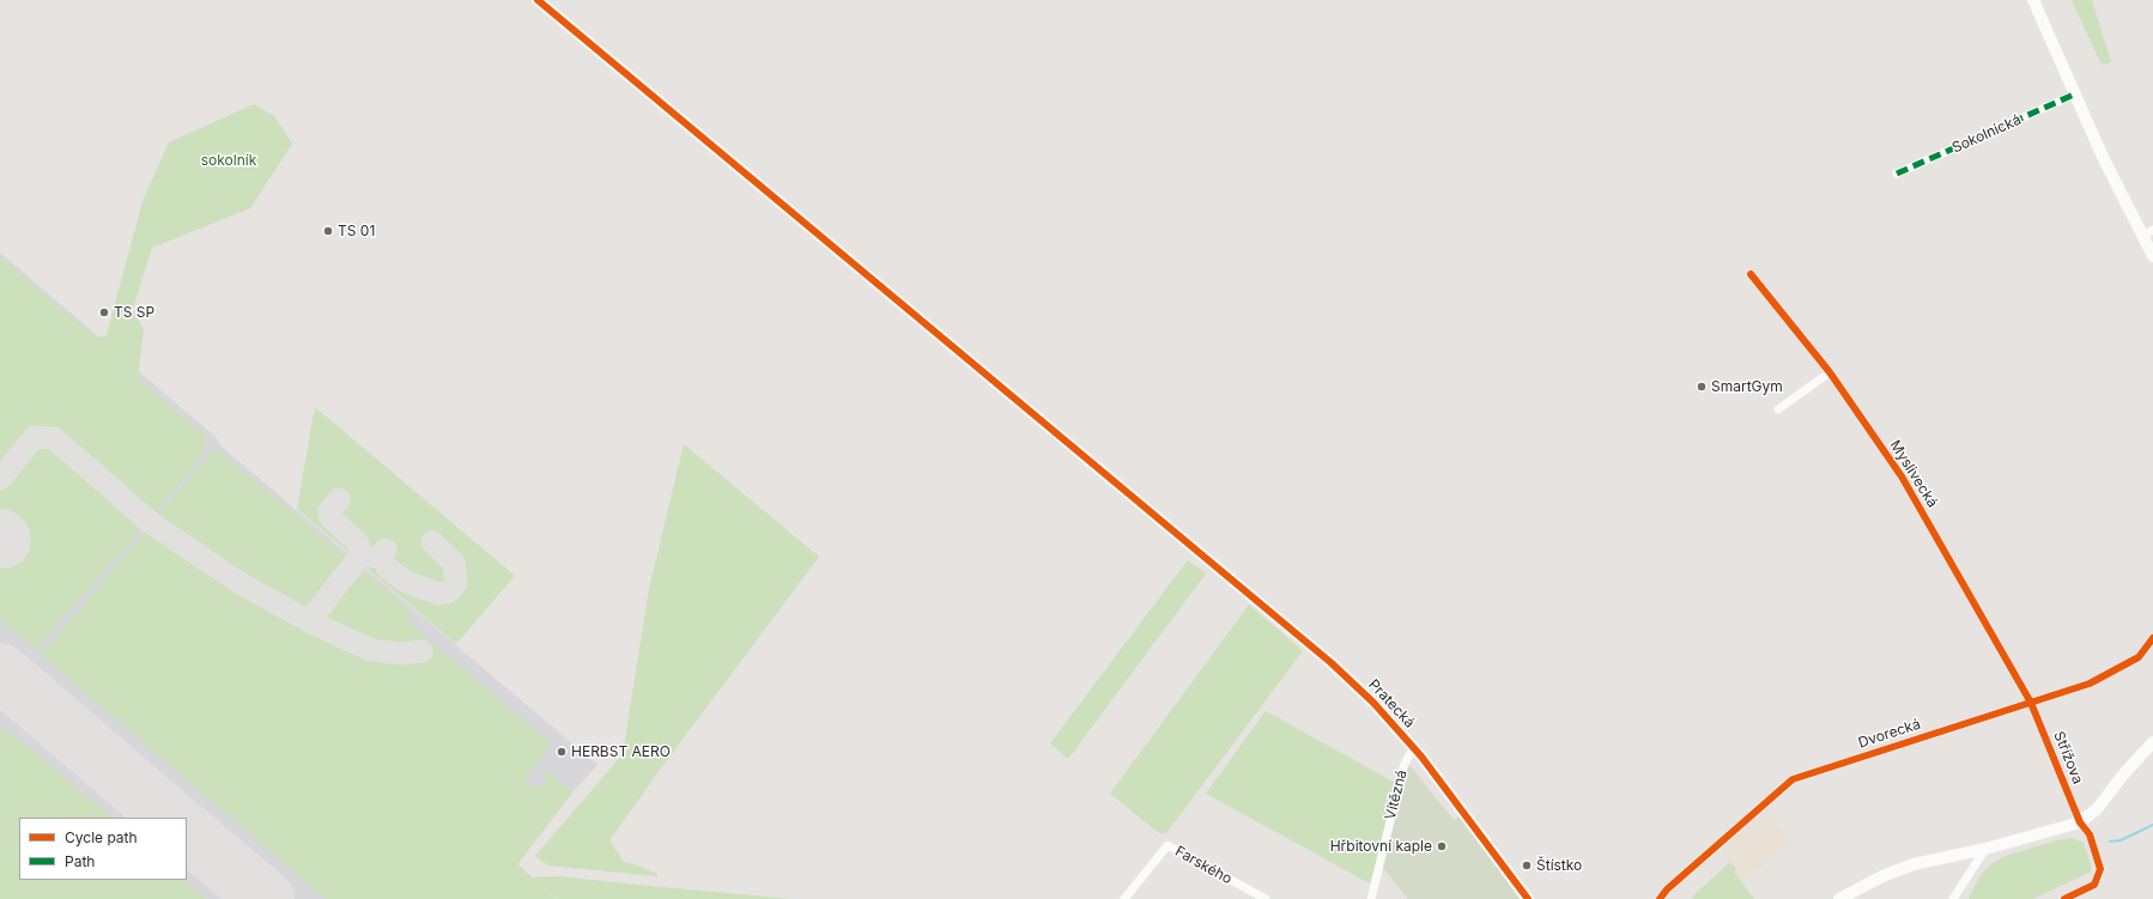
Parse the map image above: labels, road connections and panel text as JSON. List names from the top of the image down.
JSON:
{
  "streets": {
    "main road": ["Pratecká"],
    "street": [
      "Sokolnická",
      "Myslivecká",
      "Dvorecká",
      "Střížova",
      "Vítězná",
      "Farského"
    ]
  },
  "crossings": [
    ["Myslivecká", "Dvorecká"],
    ["Myslivecká", "Střížova"],
    ["Pratecká", "Vítězná"],
    ["Dvorecká", "Střížova"]
  ],
  "parks": ["sokolník"],
  "places": [
    "TS 01",
    "TS SP",
    "SmartGym",
    "HERBST AERO",
    "Hřbitovní kaple",
    "Štístko"
  ],
  "legend": ["Cycle path", "Path"]
}
